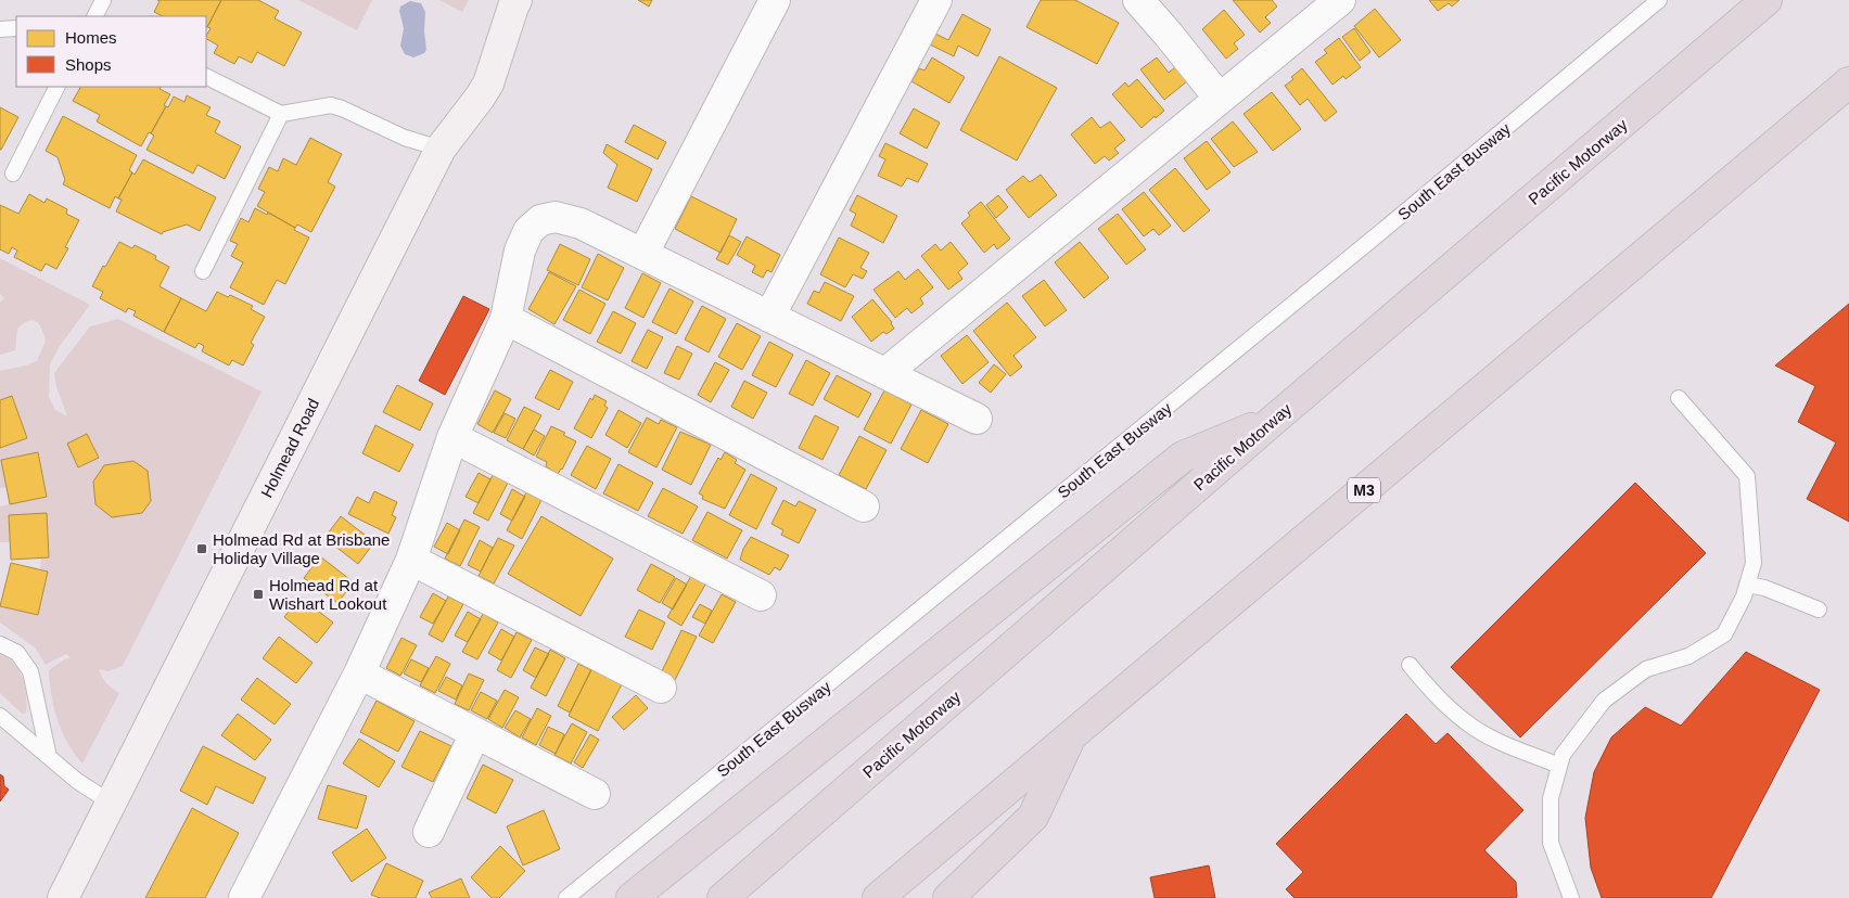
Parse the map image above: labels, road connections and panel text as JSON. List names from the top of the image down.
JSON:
{
  "streets": {
    "highway": ["Pacific Motorway", "M3"],
    "street": ["Holmead Road"],
    "lane": ["South East Busway"]
  },
  "places": {
    "transit": ["Holmead Rd at Brisbane Holiday Village", "Holmead Rd at Wishart Lookout"]
  },
  "legend": ["Homes", "Shops"]
}
